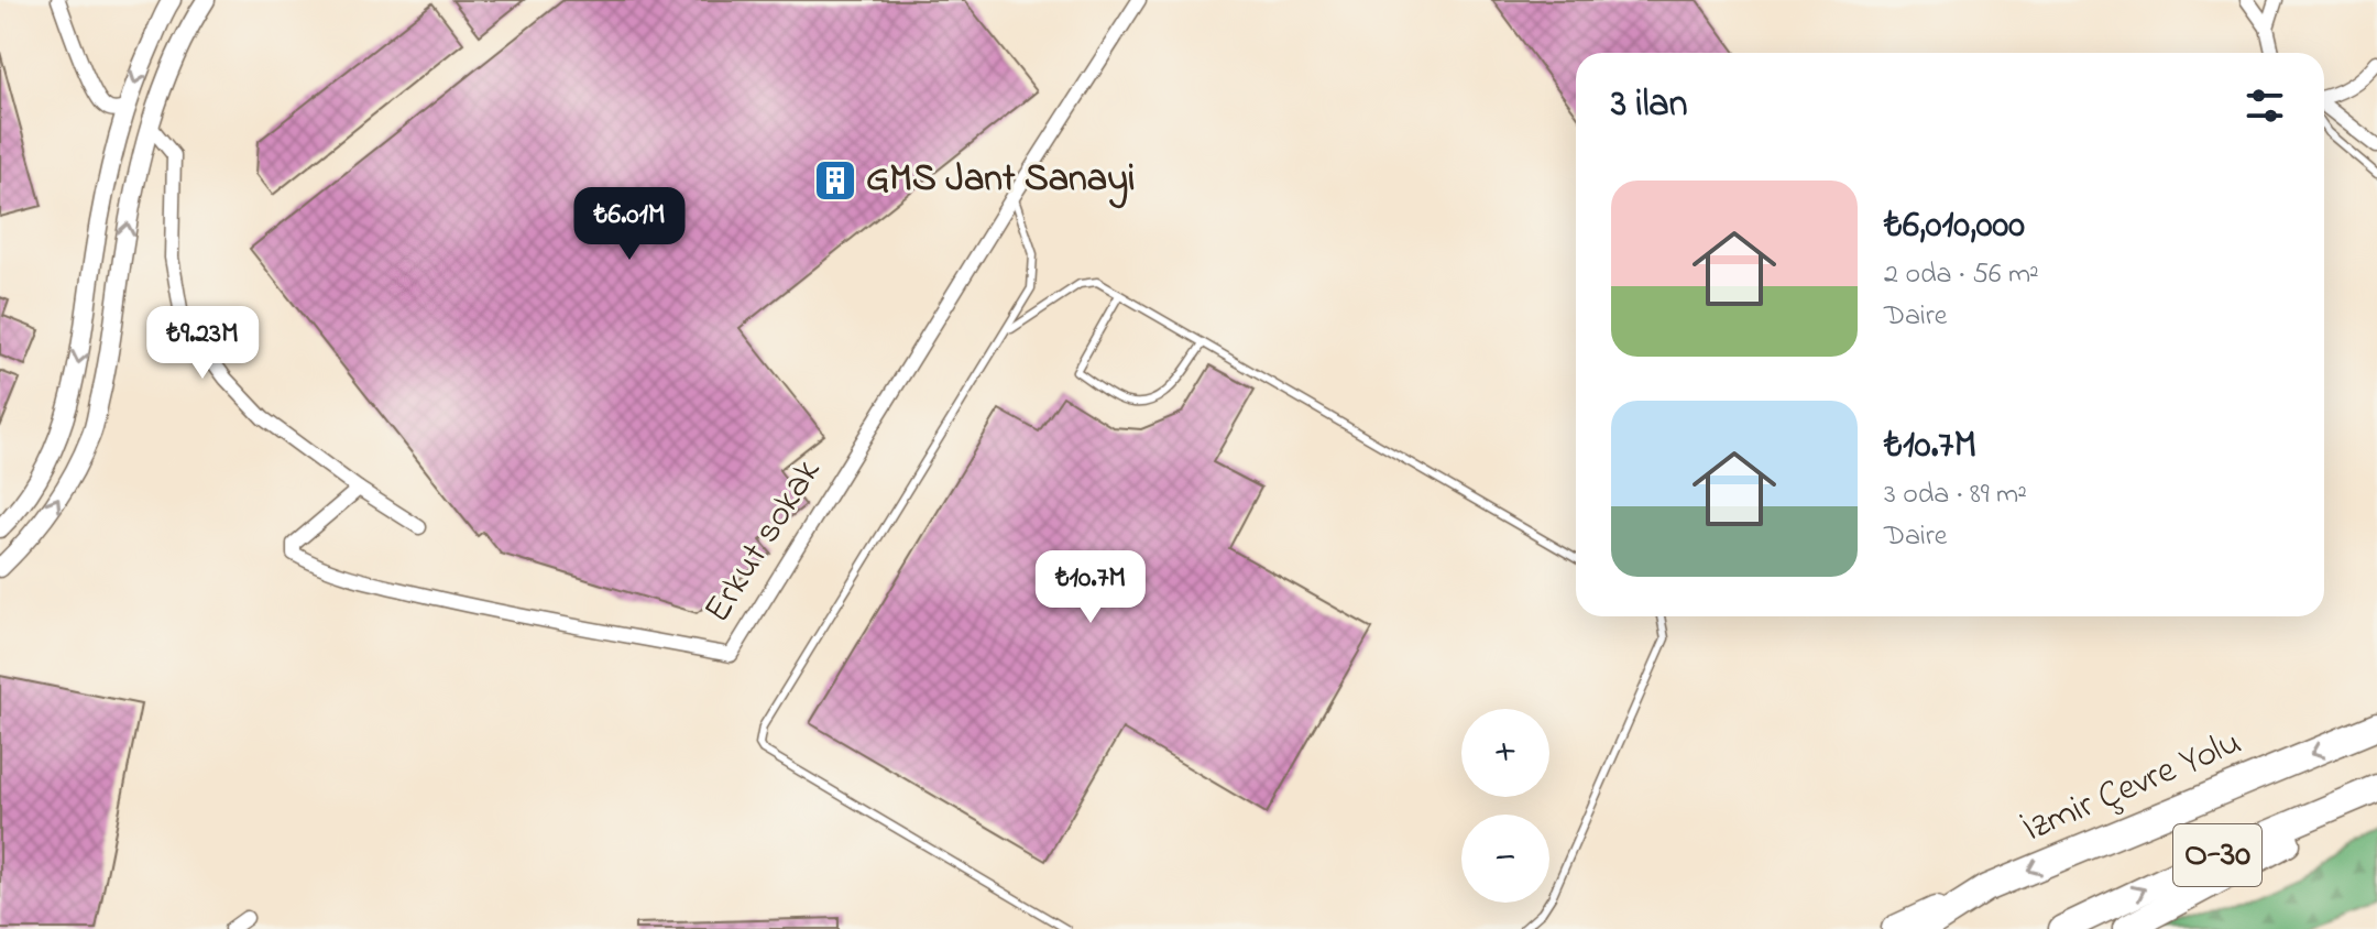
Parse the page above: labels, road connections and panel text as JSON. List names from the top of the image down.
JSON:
{
  "streets": {
    "highway": ["İzmir Çevre Yolu", "O-30"],
    "street": ["Erkut sokak"]
  },
  "places": {
    "building": ["GMS Jant Sanayi"]
  },
  "page": {
    "heading": "3 ilan",
    "list": [
      {
        "name": "₺6,010,000",
        "note": "2 oda · 56 m² · Daire"
      },
      {
        "name": "₺10.7M",
        "note": "3 oda · 89 m² · Daire"
      }
    ],
    "price": ["₺6.01M", "₺9.23M", "₺10.7M"],
    "map_buttons": ["+", "−"]
  }
}
